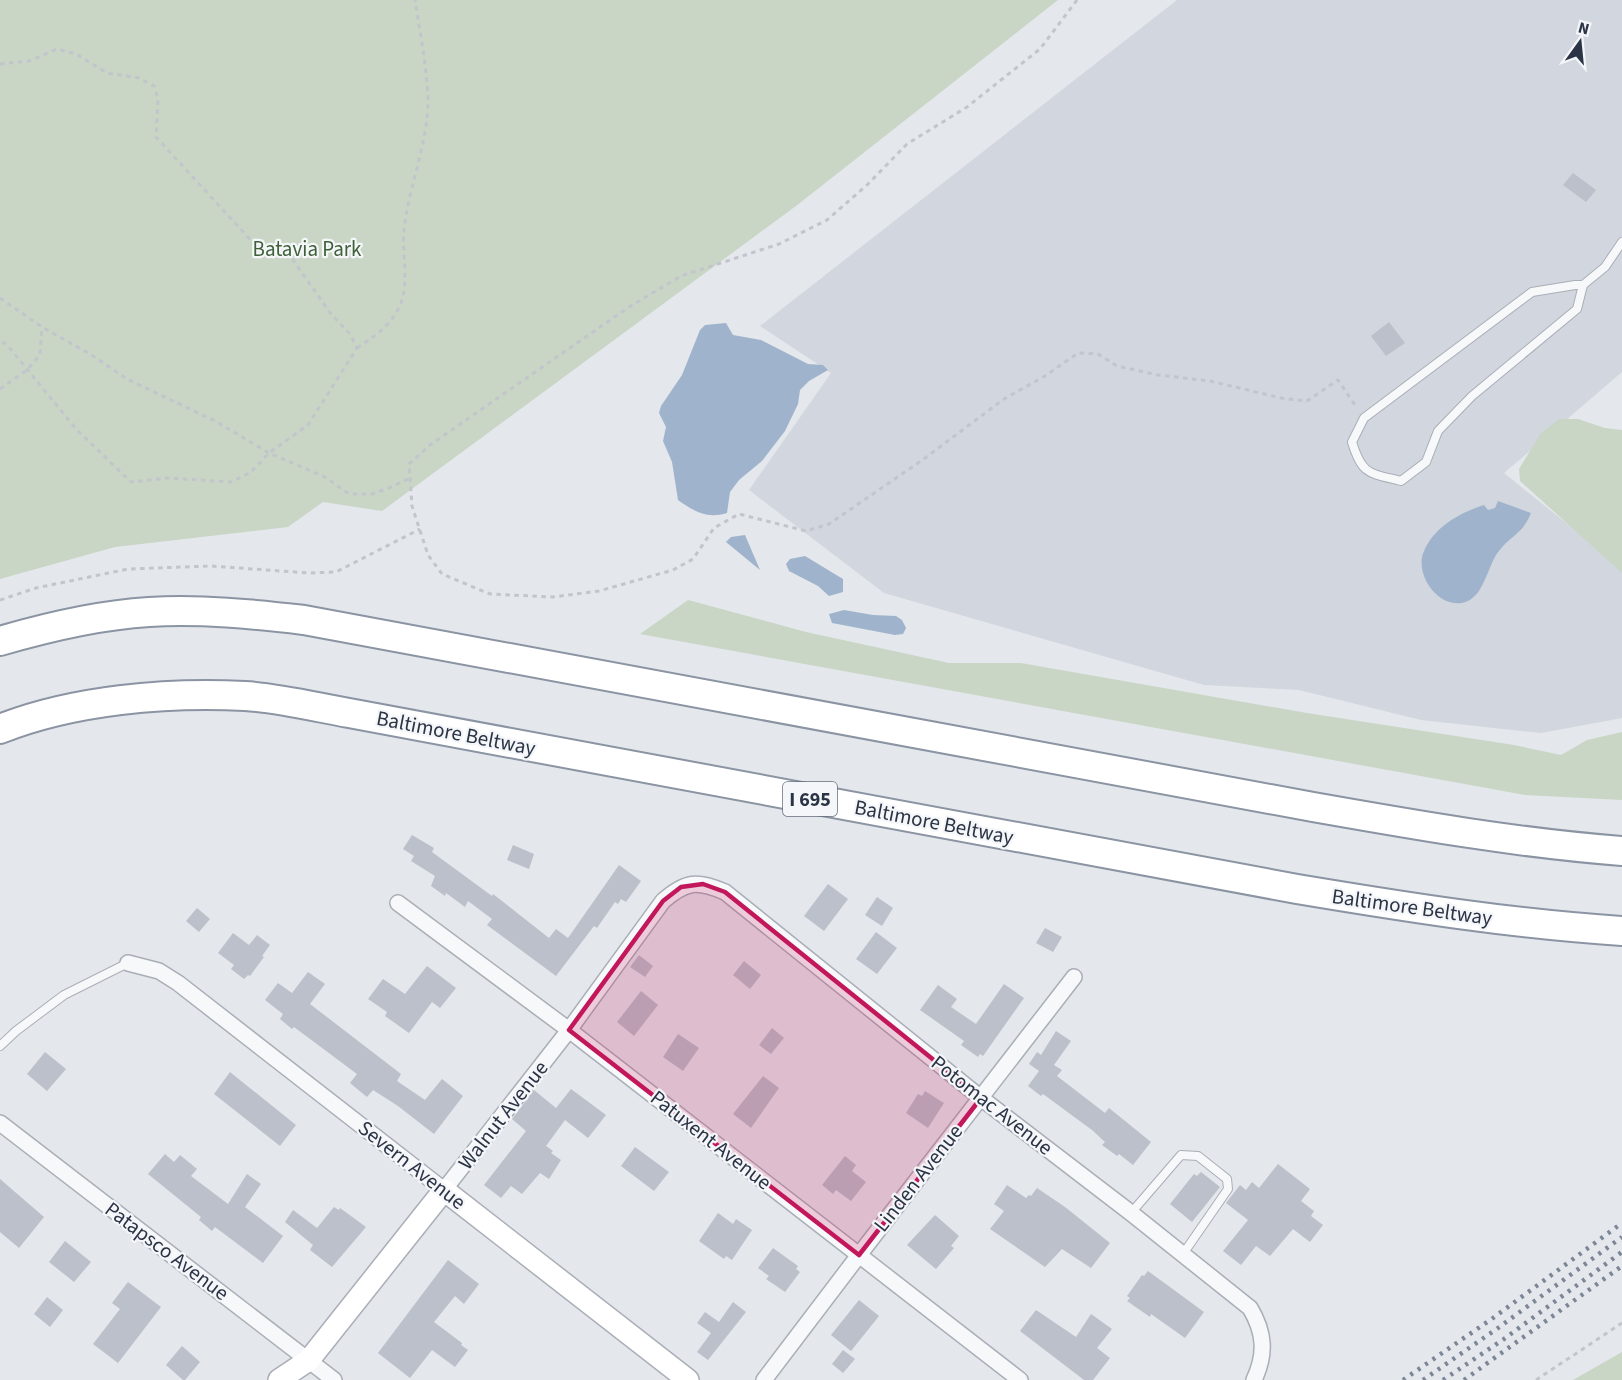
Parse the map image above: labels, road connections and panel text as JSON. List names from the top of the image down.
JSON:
{
  "streets": {
    "highway": ["Baltimore Beltway", "I 695"],
    "street": [
      "Potomac Avenue",
      "Walnut Avenue",
      "Patuxent Avenue",
      "Severn Avenue",
      "Linden Avenue",
      "Patapsco Avenue"
    ]
  },
  "crossings": [
    ["Potomac Avenue", "Walnut Avenue"],
    ["Potomac Avenue", "Linden Avenue"],
    ["Walnut Avenue", "Patuxent Avenue"],
    ["Walnut Avenue", "Severn Avenue"],
    ["Walnut Avenue", "Patapsco Avenue"],
    ["Patuxent Avenue", "Linden Avenue"]
  ],
  "parks": ["Batavia Park"],
  "north": "top"
}
